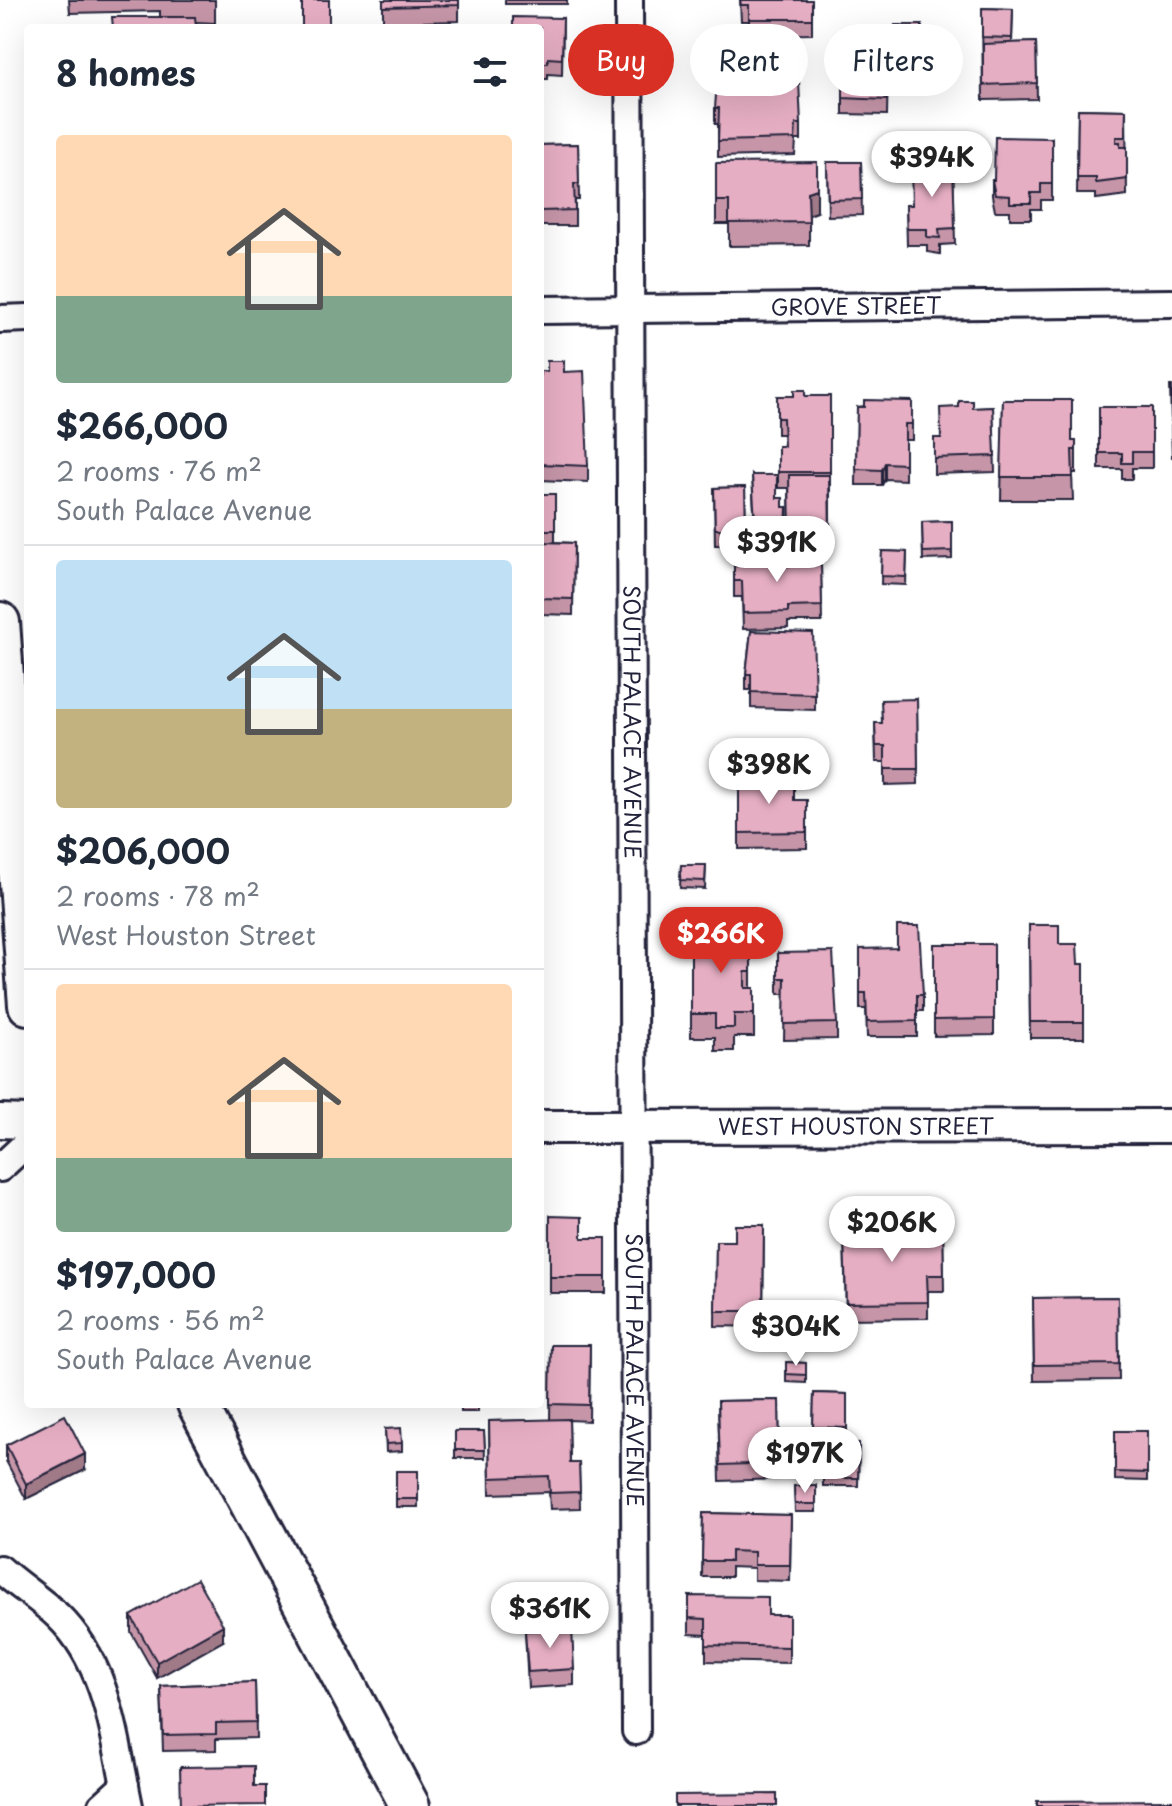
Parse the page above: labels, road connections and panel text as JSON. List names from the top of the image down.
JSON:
{
  "streets": {
    "street": ["GROVE STREET", "SOUTH PALACE AVENUE", "WEST HOUSTON STREET"]
  },
  "crossings": [
    ["GROVE STREET", "SOUTH PALACE AVENUE"],
    ["SOUTH PALACE AVENUE", "WEST HOUSTON STREET"]
  ],
  "page": {
    "chip": ["Buy", "Rent", "Filters"],
    "heading": "8 homes",
    "list": [
      {
        "name": "$266,000",
        "note": "2 rooms · 76 m² · South Palace Avenue"
      },
      {
        "name": "$206,000",
        "note": "2 rooms · 78 m² · West Houston Street"
      },
      {
        "name": "$197,000",
        "note": "2 rooms · 56 m² · South Palace Avenue"
      }
    ],
    "price": [
      "$394K",
      "$391K",
      "$398K",
      "$266K",
      "$206K",
      "$304K",
      "$197K",
      "$361K"
    ]
  }
}
